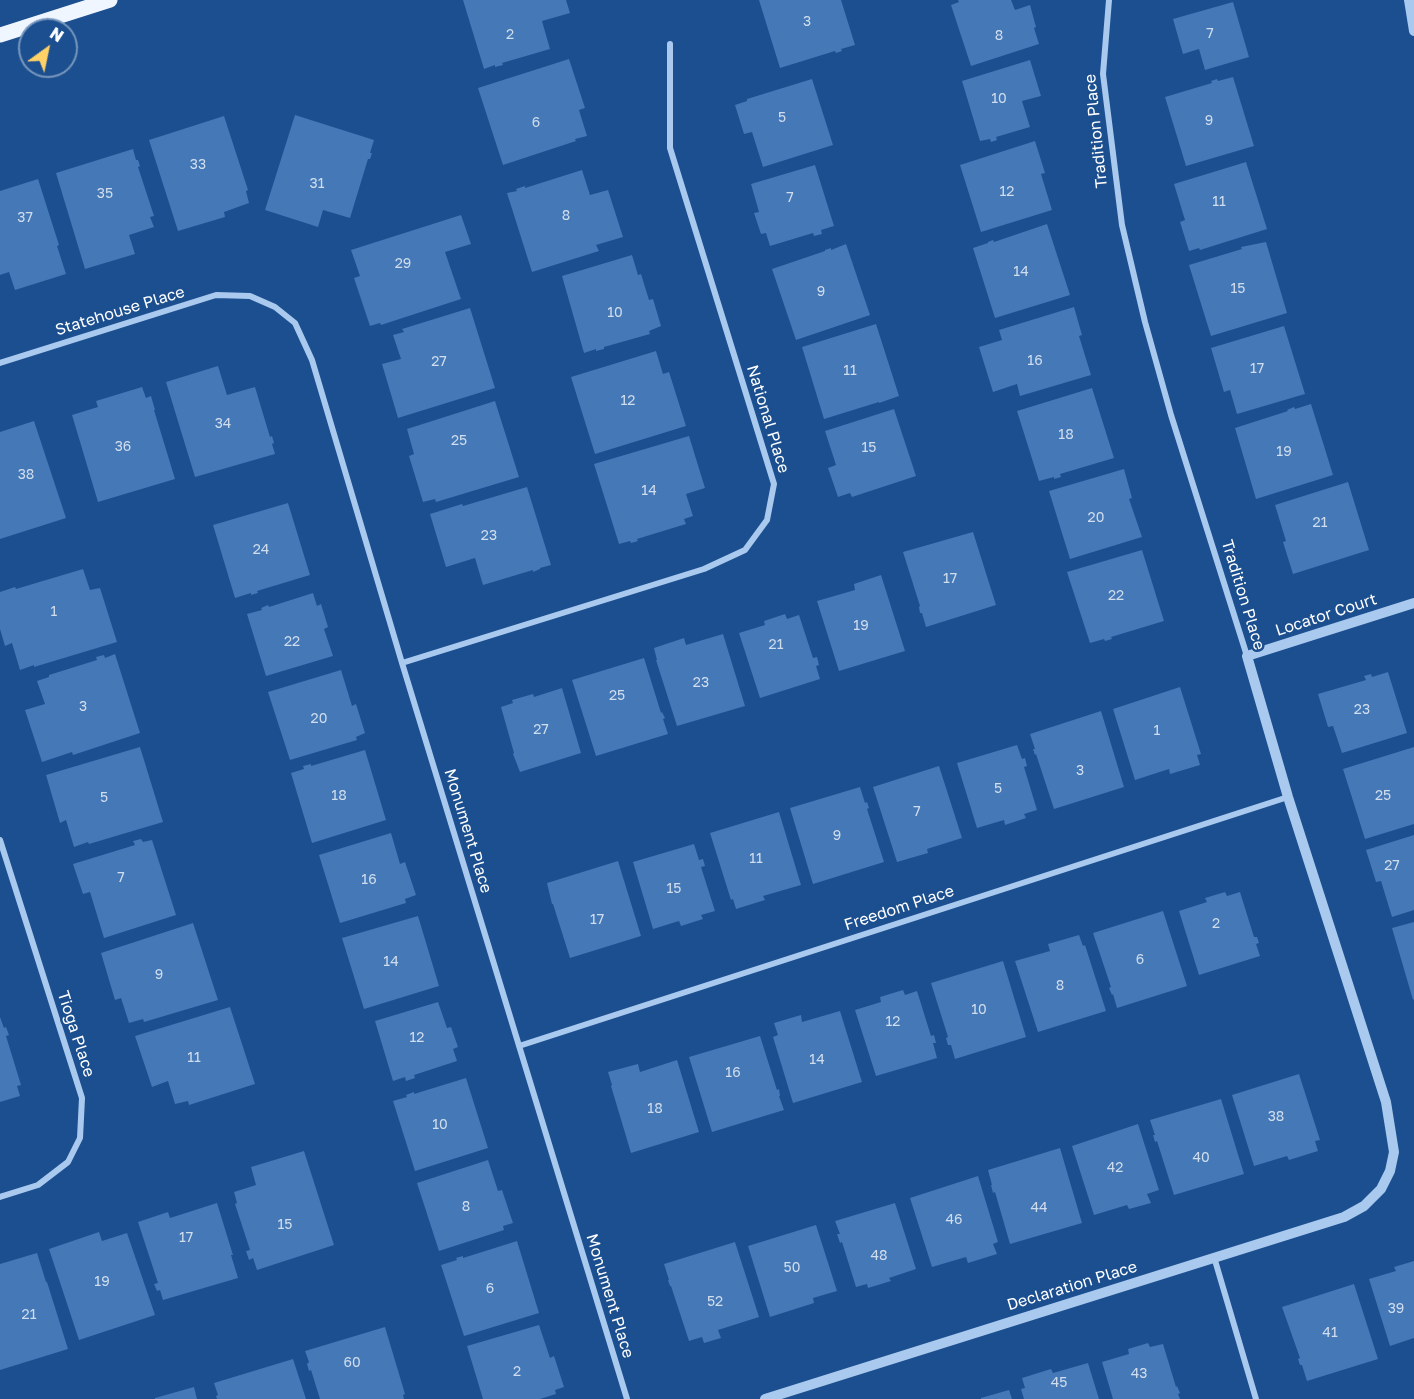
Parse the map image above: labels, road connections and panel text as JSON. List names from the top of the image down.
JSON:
{
  "streets": {
    "street": [
      "Tradition Place",
      "Statehouse Place",
      "National Place",
      "Locator Court",
      "Monument Place",
      "Freedom Place",
      "Tioga Place",
      "Declaration Place"
    ]
  },
  "crossings": [
    ["Tradition Place", "Locator Court"],
    ["Tradition Place", "Freedom Place"],
    ["Tradition Place", "Declaration Place"],
    ["Statehouse Place", "Monument Place"],
    ["National Place", "Monument Place"],
    ["Monument Place", "Freedom Place"]
  ],
  "house_numbers": [
    "3",
    "7",
    "2",
    "8",
    "10",
    "5",
    "9",
    "6",
    "33",
    "31",
    "12",
    "35",
    "7",
    "11",
    "8",
    "37",
    "29",
    "14",
    "15",
    "9",
    "10",
    "16",
    "27",
    "17",
    "11",
    "12",
    "34",
    "18",
    "25",
    "36",
    "15",
    "19",
    "38",
    "14",
    "20",
    "21",
    "23",
    "24",
    "17",
    "22",
    "1",
    "19",
    "22",
    "21",
    "23",
    "25",
    "3",
    "23",
    "20",
    "27",
    "1",
    "3",
    "5",
    "18",
    "25",
    "5",
    "7",
    "9",
    "11",
    "27",
    "7",
    "16",
    "15",
    "17",
    "2",
    "6",
    "14",
    "9",
    "8",
    "10",
    "12",
    "12",
    "11",
    "14",
    "16",
    "18",
    "38",
    "10",
    "40",
    "42",
    "8",
    "44",
    "46",
    "15",
    "17",
    "48",
    "50",
    "19",
    "6",
    "52",
    "39",
    "21",
    "41",
    "60",
    "2",
    "43",
    "45"
  ],
  "north": "top right"
}
